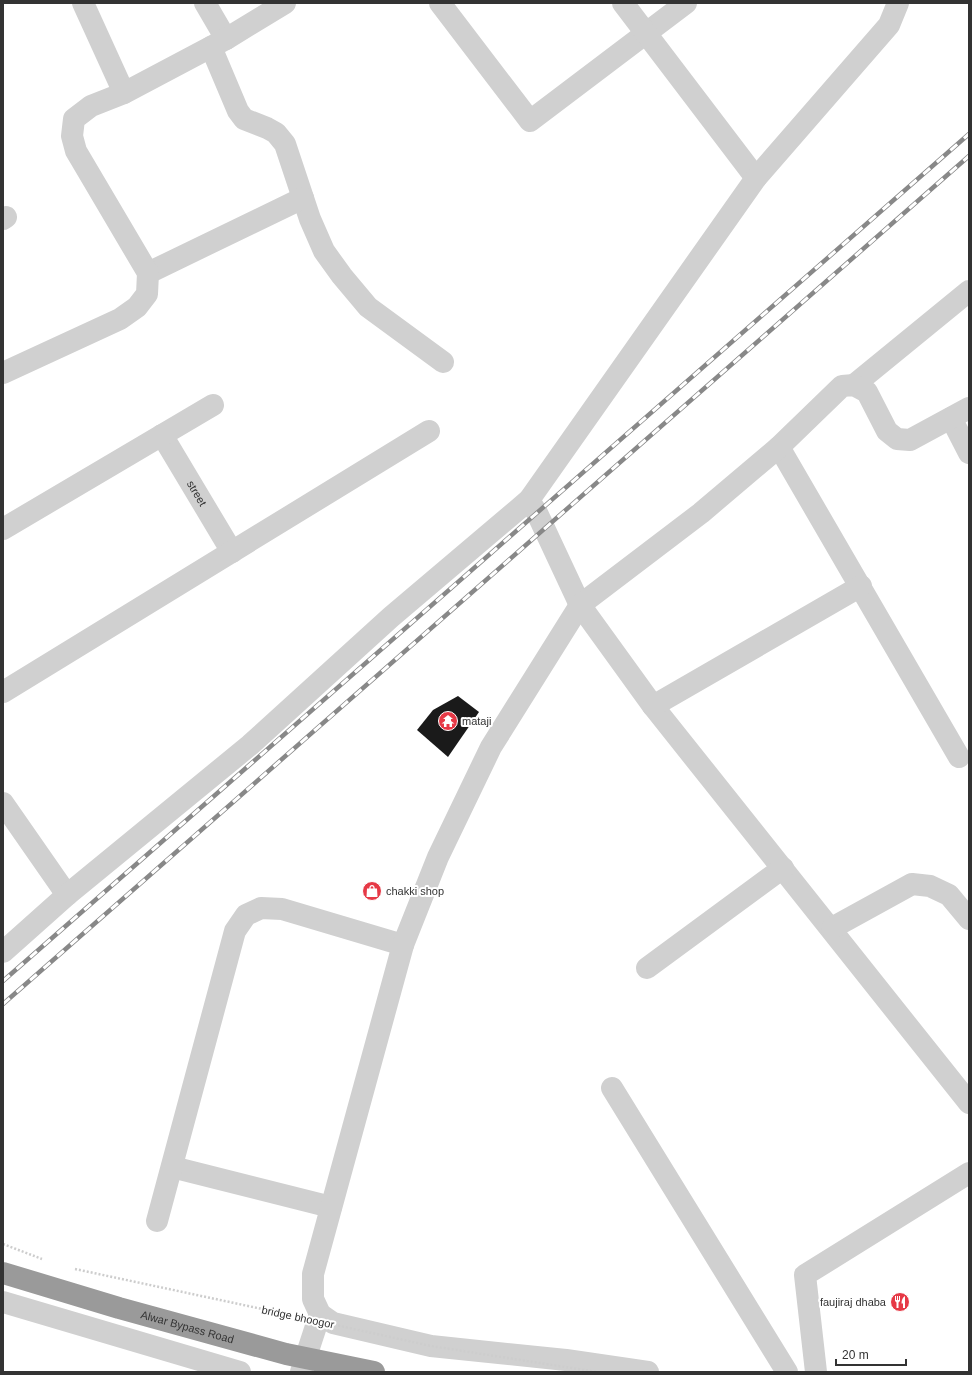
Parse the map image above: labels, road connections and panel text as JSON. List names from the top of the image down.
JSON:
{
  "streets": {
    "highway": ["Alwar Bypass Road"],
    "street": ["street"],
    "path": ["bridge bhoogor"]
  },
  "places": {
    "temple": ["mataji"],
    "shop": ["chakki shop"],
    "restaurant": ["faujiraj dhaba"]
  },
  "scale_bar": "20 m"
}
